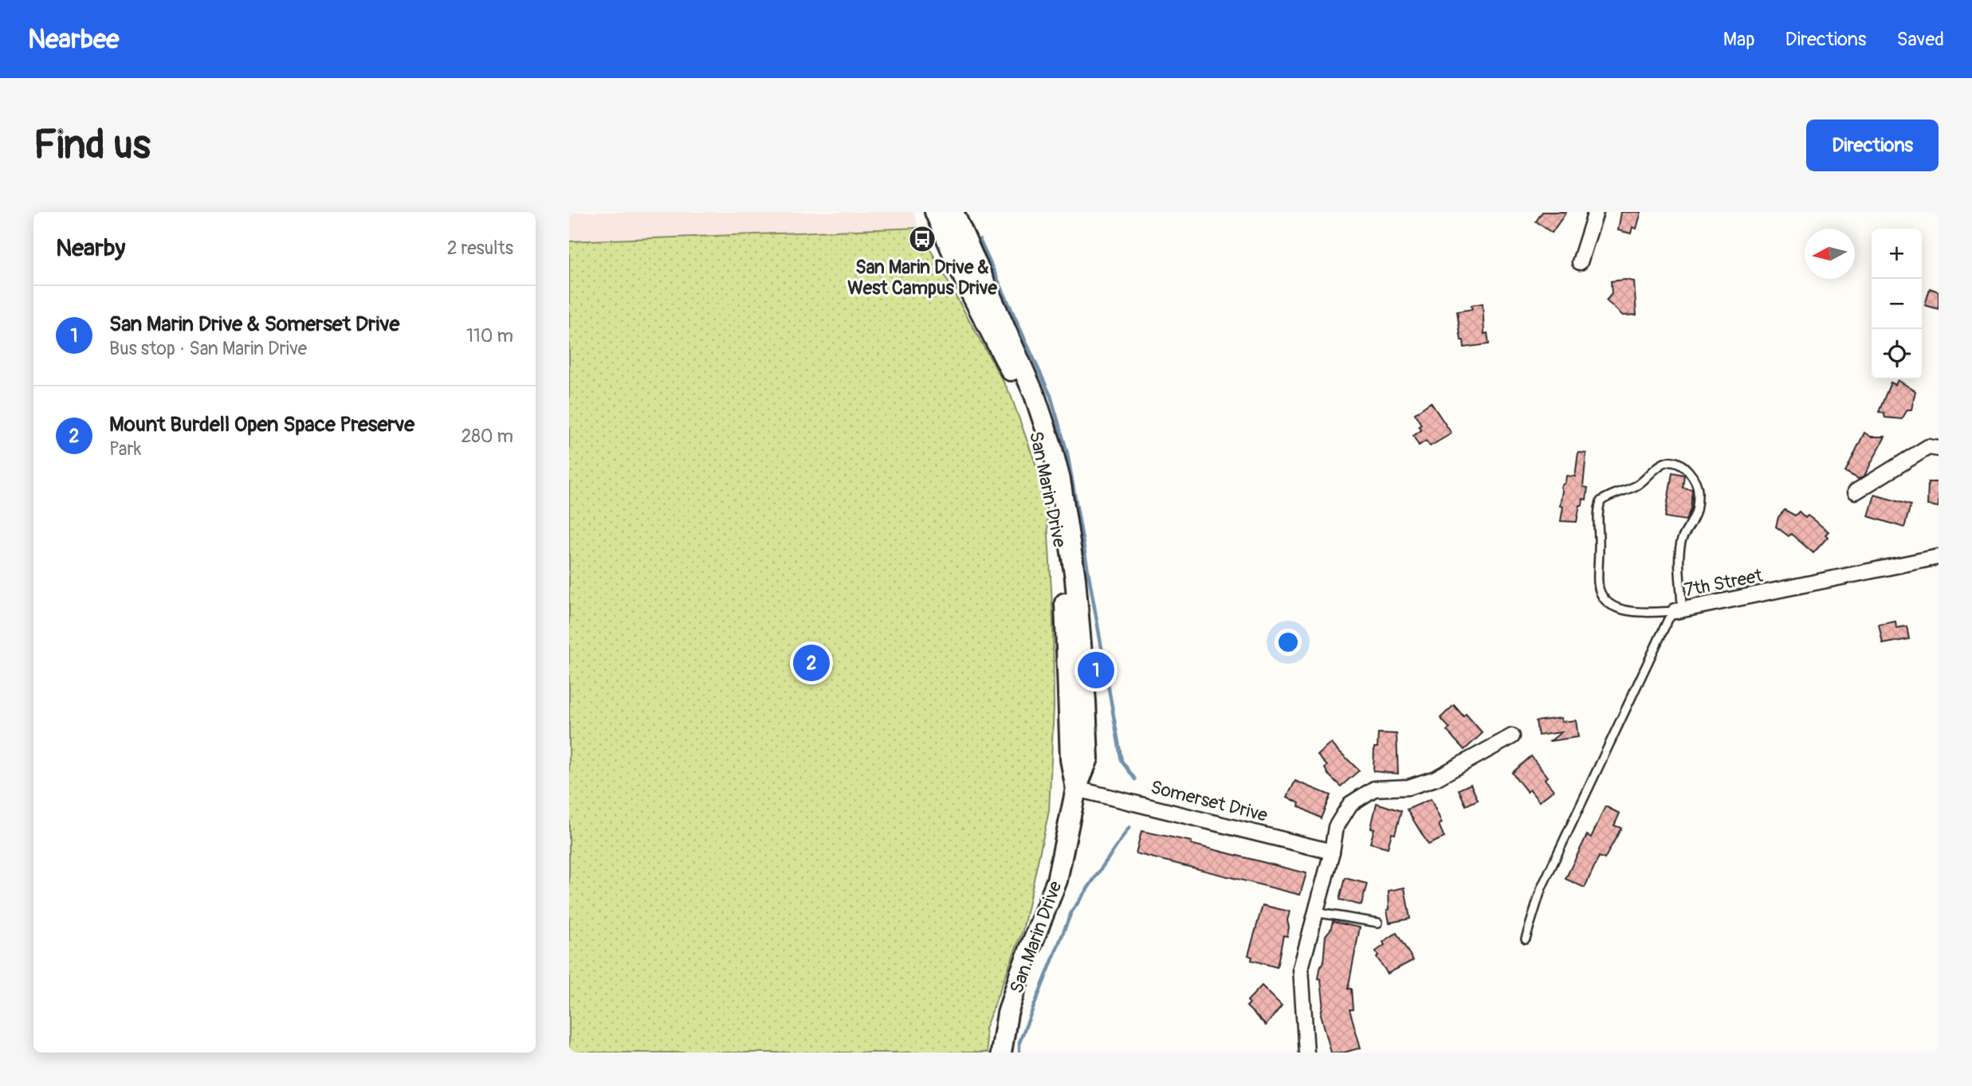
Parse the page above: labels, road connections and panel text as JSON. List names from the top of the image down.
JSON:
{
  "streets": {
    "main road": ["San Marin Drive"],
    "street": ["7th Street", "Somerset Drive"]
  },
  "crossings": [
    ["San Marin Drive", "Somerset Drive"]
  ],
  "places": {
    "bus stop": ["San Marin Drive & West Campus Drive"]
  },
  "north": "left",
  "page": {
    "header": "Nearbee",
    "nav": ["Map", "Directions", "Saved"],
    "buttons": "Directions",
    "title": "Find us",
    "heading": ["Nearby", "2 results"],
    "map_buttons": ["+", "−"],
    "list": [
      {
        "mark": "1",
        "name": "San Marin Drive & Somerset Drive",
        "note": "Bus stop · San Marin Drive",
        "value": "110 m"
      },
      {
        "mark": "2",
        "name": "Mount Burdell Open Space Preserve",
        "note": "Park",
        "value": "280 m"
      }
    ],
    "pins": ["2", "1"]
  }
}
